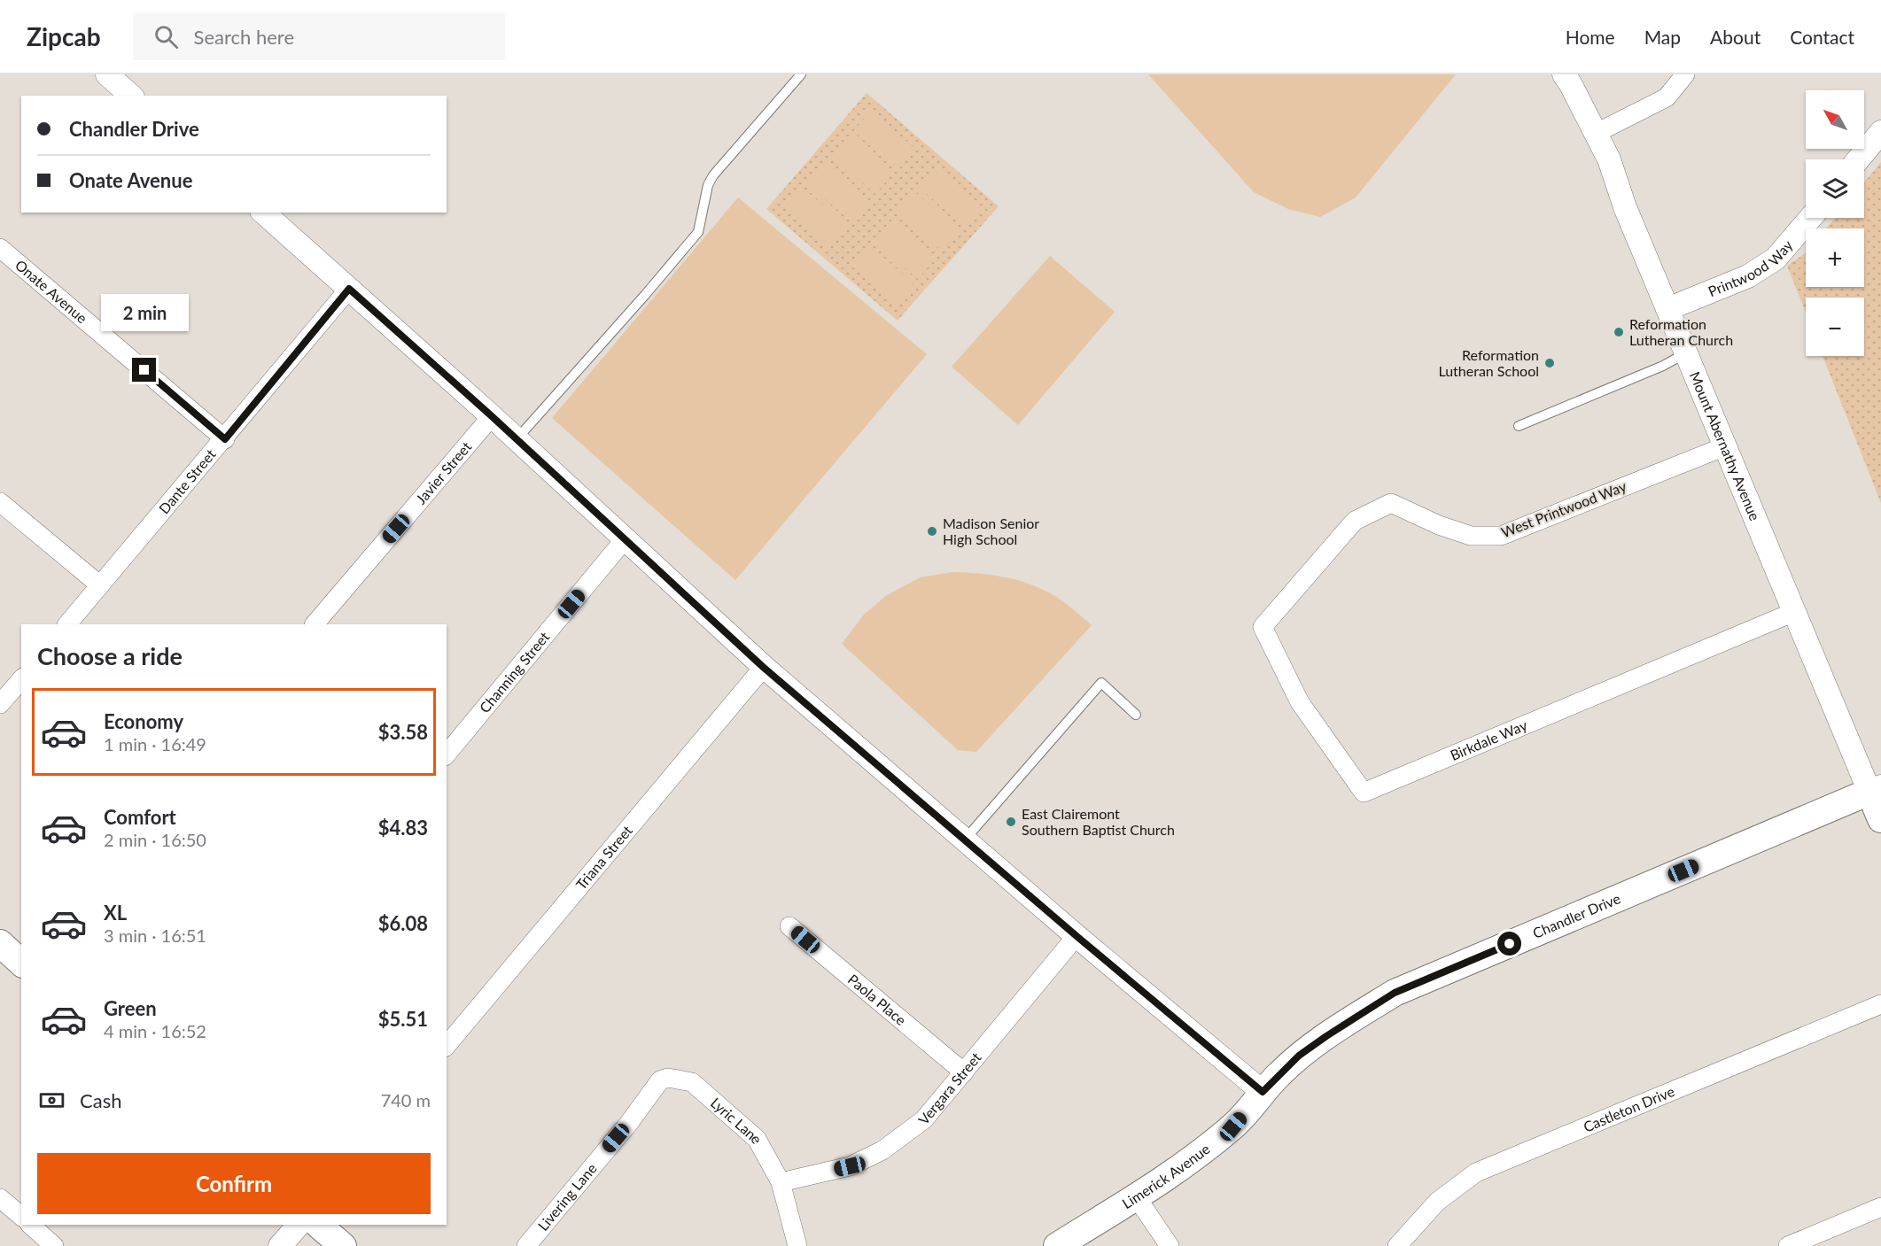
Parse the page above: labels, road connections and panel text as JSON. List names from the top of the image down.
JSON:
{
  "streets": {
    "main road": ["Mount Abernathy Avenue", "Chandler Drive", "Limerick Avenue"],
    "street": [
      "Printwood Way",
      "Onate Avenue",
      "Javier Street",
      "Dante Street",
      "West Printwood Way",
      "Channing Street",
      "Birkdale Way",
      "Triana Street",
      "Paola Place",
      "Vergara Street",
      "Castleton Drive",
      "Lyric Lane",
      "Livering Lane"
    ]
  },
  "crossings": [
    ["Printwood Way", "Mount Abernathy Avenue"],
    ["Onate Avenue", "Dante Street"],
    ["Mount Abernathy Avenue", "West Printwood Way"],
    ["Mount Abernathy Avenue", "Birkdale Way"],
    ["Mount Abernathy Avenue", "Chandler Drive"],
    ["West Printwood Way", "Birkdale Way"],
    ["Chandler Drive", "Limerick Avenue"],
    ["Paola Place", "Vergara Street"],
    ["Vergara Street", "Lyric Lane"],
    ["Lyric Lane", "Livering Lane"]
  ],
  "places": [
    "Reformation Lutheran Church",
    "Reformation Lutheran School",
    "Madison Senior High School",
    "East Clairemont Southern Baptist Church"
  ],
  "north": "top left",
  "page": {
    "header": "Zipcab",
    "search": "Search here",
    "nav": [
      "Home",
      "Map",
      "About",
      "Contact"
    ],
    "map_buttons": ["+", "−"],
    "banner": ["Chandler Drive", "Onate Avenue"],
    "bubble": "2 min",
    "heading": "Choose a ride",
    "list": [
      {
        "name": "Economy",
        "note": "1 min · 16:49",
        "value": "$3.58"
      },
      {
        "name": "Comfort",
        "note": "2 min · 16:50",
        "value": "$4.83"
      },
      {
        "name": "XL",
        "note": "3 min · 16:51",
        "value": "$6.08"
      },
      {
        "name": "Green",
        "note": "4 min · 16:52",
        "value": "$5.51"
      }
    ],
    "pay": ["Cash", "740 m"],
    "buttons": "Confirm"
  }
}
